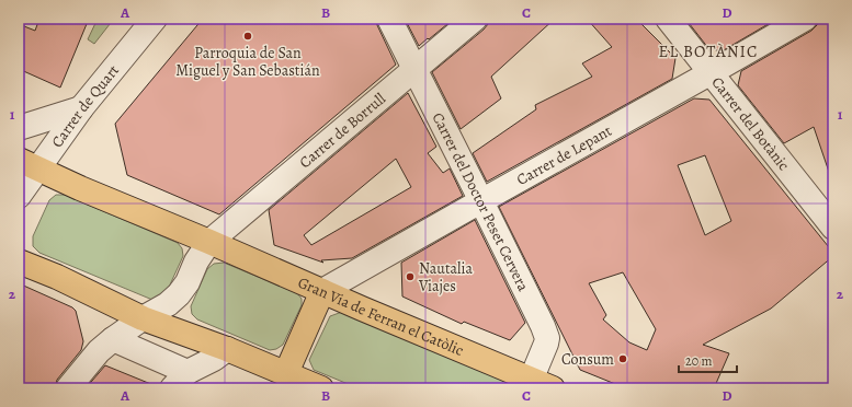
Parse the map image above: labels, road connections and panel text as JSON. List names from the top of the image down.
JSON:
{
  "streets": {
    "main road": ["Gran Via de Ferran el Catòlic"],
    "street": [
      "Carrer de Quart",
      "Carrer del Botànic",
      "Carrer de Borrull",
      "Carrer de Lepant",
      "Carrer del Doctor Peset Cervera"
    ]
  },
  "crossings": [
    ["Carrer de Quart", "Gran Via de Ferran el Catòlic"],
    ["Carrer del Botànic", "Carrer de Lepant"],
    ["Carrer de Borrull", "Carrer del Doctor Peset Cervera"],
    ["Carrer de Borrull", "Gran Via de Ferran el Catòlic"],
    ["Carrer de Lepant", "Carrer del Doctor Peset Cervera"],
    ["Carrer de Lepant", "Gran Via de Ferran el Catòlic"],
    ["Carrer del Doctor Peset Cervera", "Gran Via de Ferran el Catòlic"]
  ],
  "districts": ["EL BOTÀNIC"],
  "places": ["Parroquia de San Miguel y San Sebastián", "Nautalia Viajes", "Consum"],
  "scale_bar": "20 m",
  "grid": {
    "columns": [
      "A",
      "B",
      "C",
      "D"
    ],
    "rows": ["1", "2"]
  }
}
